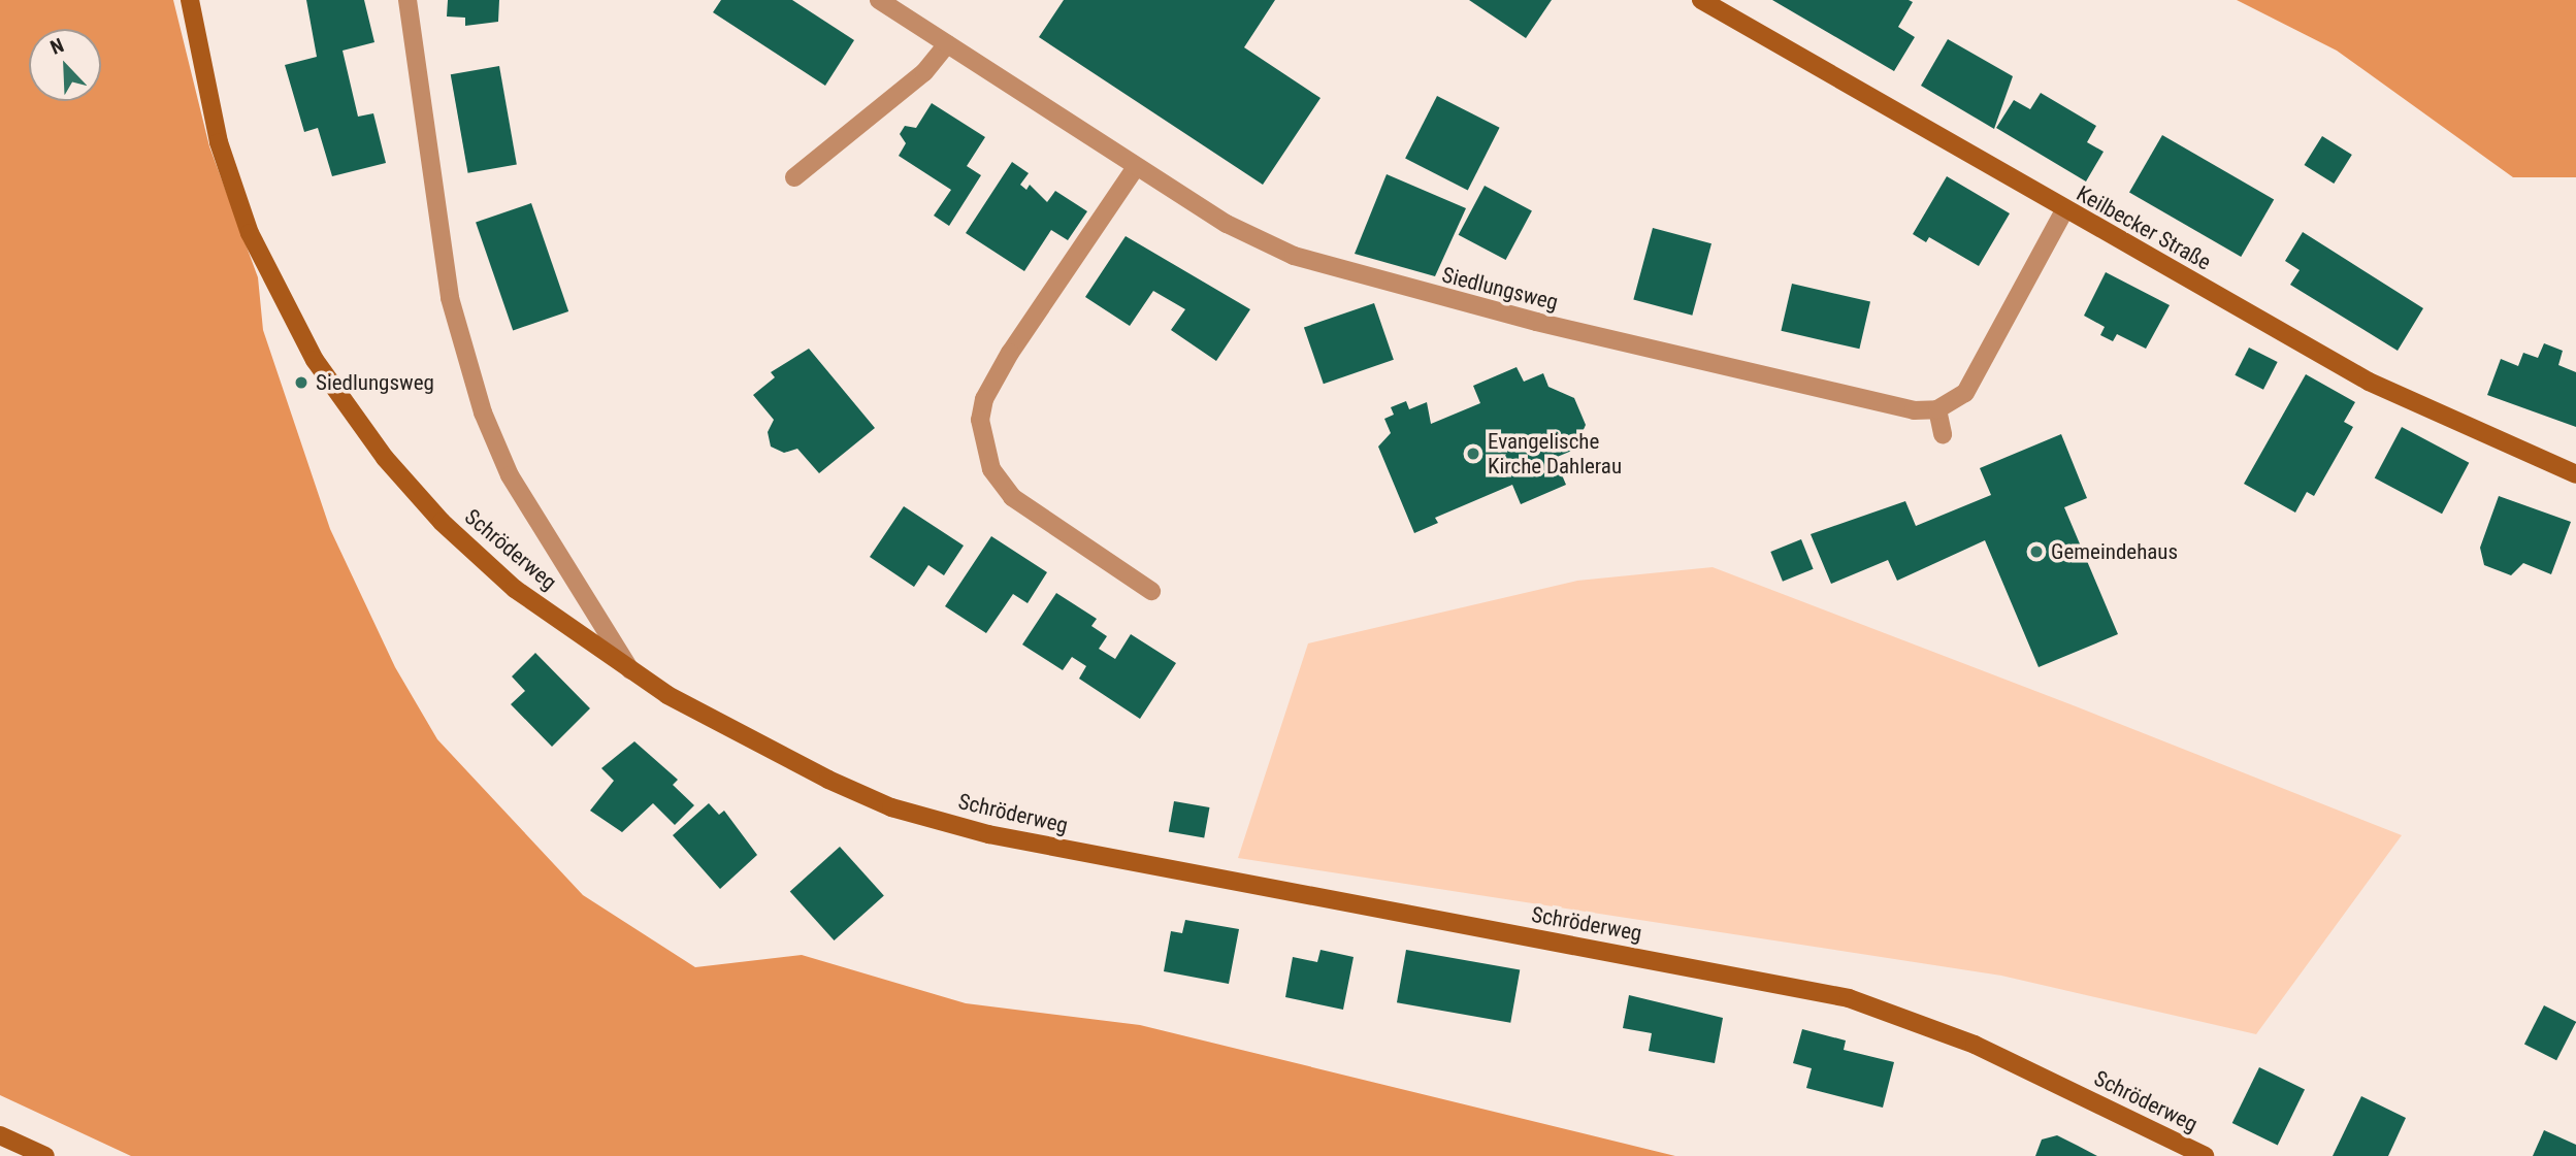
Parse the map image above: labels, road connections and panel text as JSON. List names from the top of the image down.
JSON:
{
  "streets": {
    "main road": ["Keilbecker Straße", "Schröderweg"],
    "street": ["Siedlungsweg"]
  },
  "places": ["Siedlungsweg", "Evangelische Kirche Dahlerau", "Gemeindehaus"],
  "north": "top left"
}
